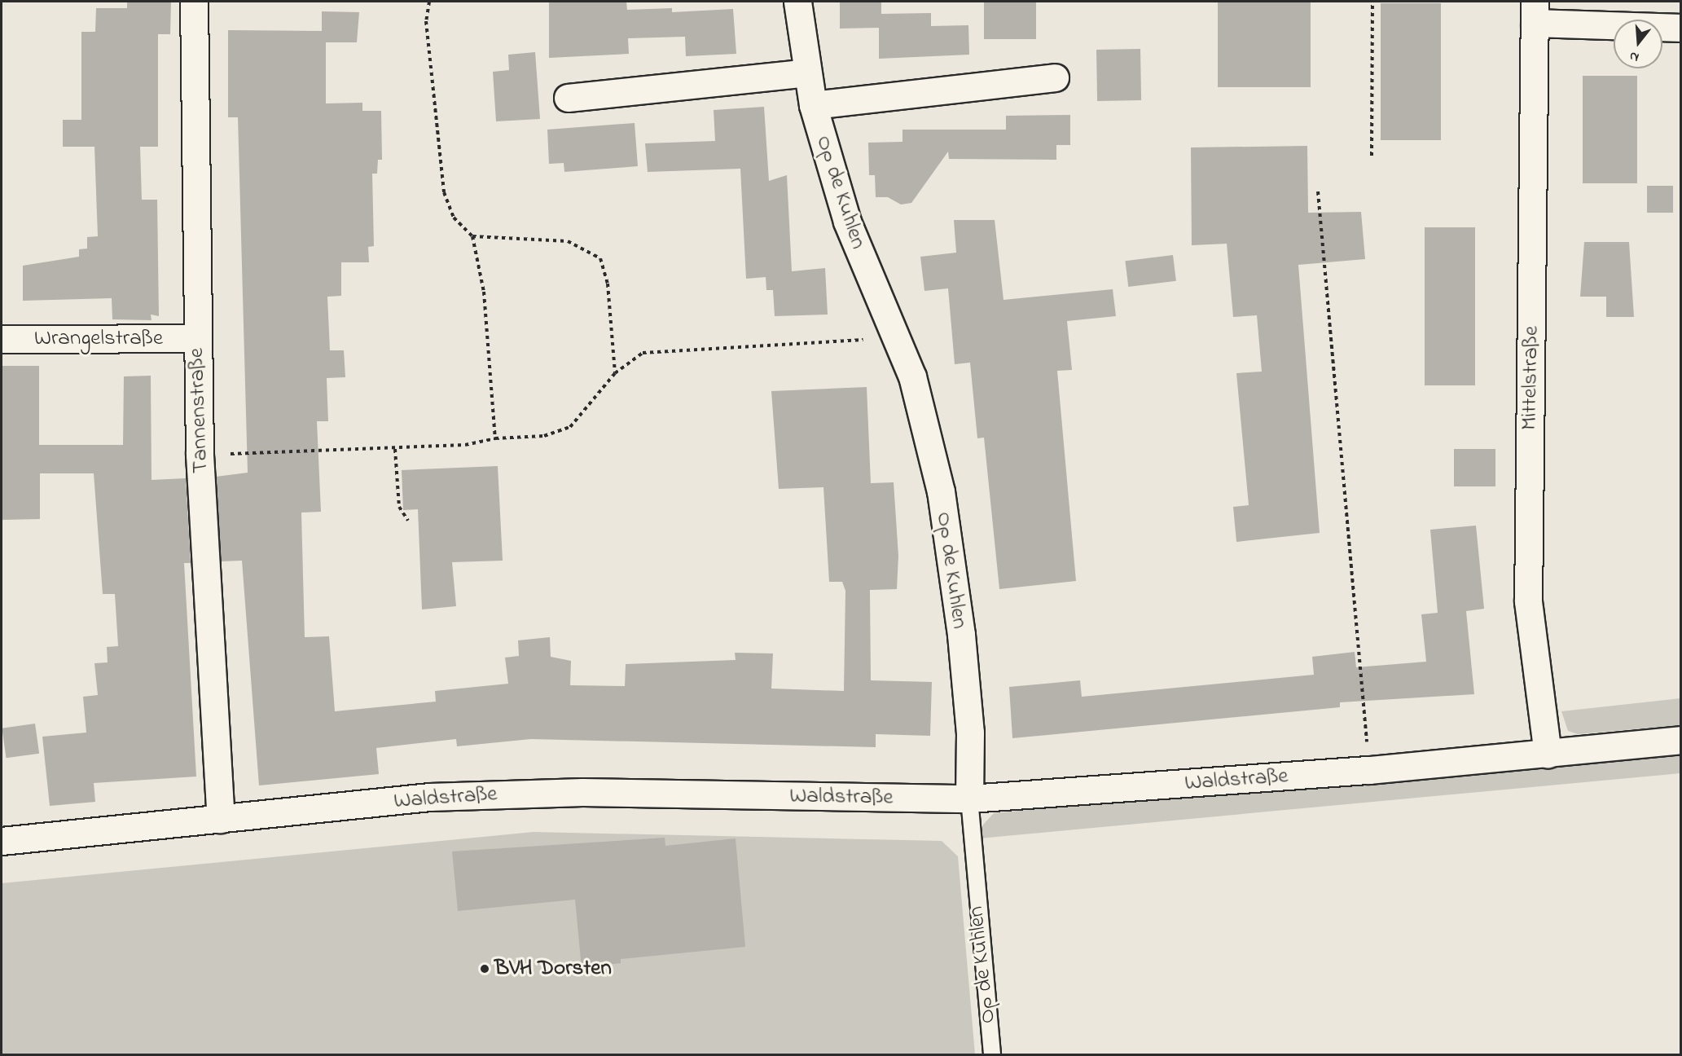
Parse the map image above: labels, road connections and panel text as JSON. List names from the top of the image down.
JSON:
{
  "streets": {
    "street": [
      "Op de Kuhlen",
      "Wrangelstraße",
      "Mittelstraße",
      "Tannenstraße",
      "Waldstraße"
    ]
  },
  "crossings": [
    ["Op de Kuhlen", "Waldstraße"],
    ["Wrangelstraße", "Tannenstraße"],
    ["Mittelstraße", "Waldstraße"],
    ["Tannenstraße", "Waldstraße"]
  ],
  "places": ["BVH Dorsten"],
  "north": "bottom"
}
